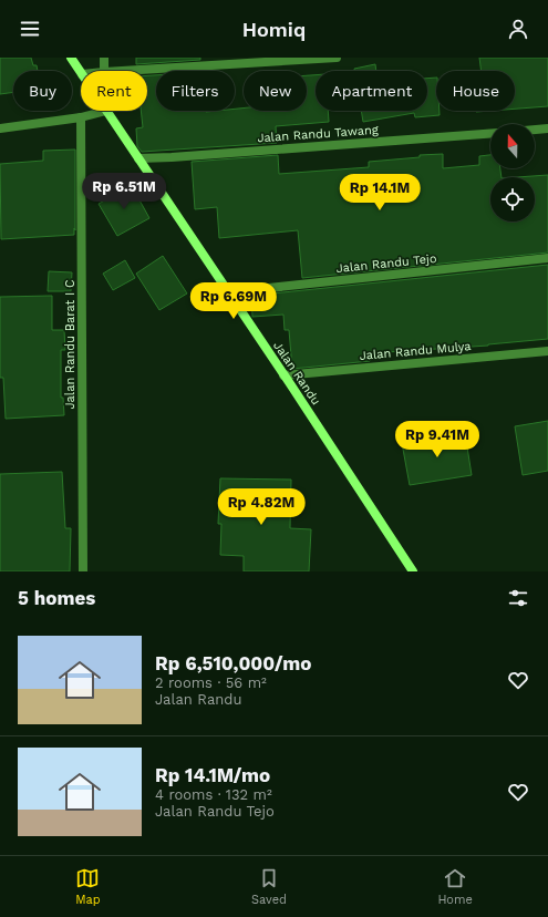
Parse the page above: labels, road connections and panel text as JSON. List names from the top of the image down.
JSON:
{
  "streets": {
    "street": [
      "Jalan Randu Tawang",
      "Jalan Randu Tejo",
      "Jalan Randu Barat I C",
      "Jalan Randu Mulya",
      "Jalan Randu"
    ]
  },
  "crossings": [
    ["Jalan Randu Tawang", "Jalan Randu"],
    ["Jalan Randu Tejo", "Jalan Randu"],
    ["Jalan Randu Mulya", "Jalan Randu"]
  ],
  "north": "top",
  "page": {
    "header": "Homiq",
    "chip": [
      "Buy",
      "Rent",
      "Filters",
      "New",
      "Apartment",
      "House"
    ],
    "price": [
      "Rp 6.51M",
      "Rp 14.1M",
      "Rp 6.69M",
      "Rp 9.41M",
      "Rp 4.82M"
    ],
    "heading": "5 homes",
    "list": [
      {
        "name": "Rp 6,510,000/mo",
        "note": "2 rooms · 56 m² · Jalan Randu"
      },
      {
        "name": "Rp 14.1M/mo",
        "note": "4 rooms · 132 m² · Jalan Randu Tejo"
      }
    ],
    "tabs": ["Map", "Saved", "Home"]
  }
}
